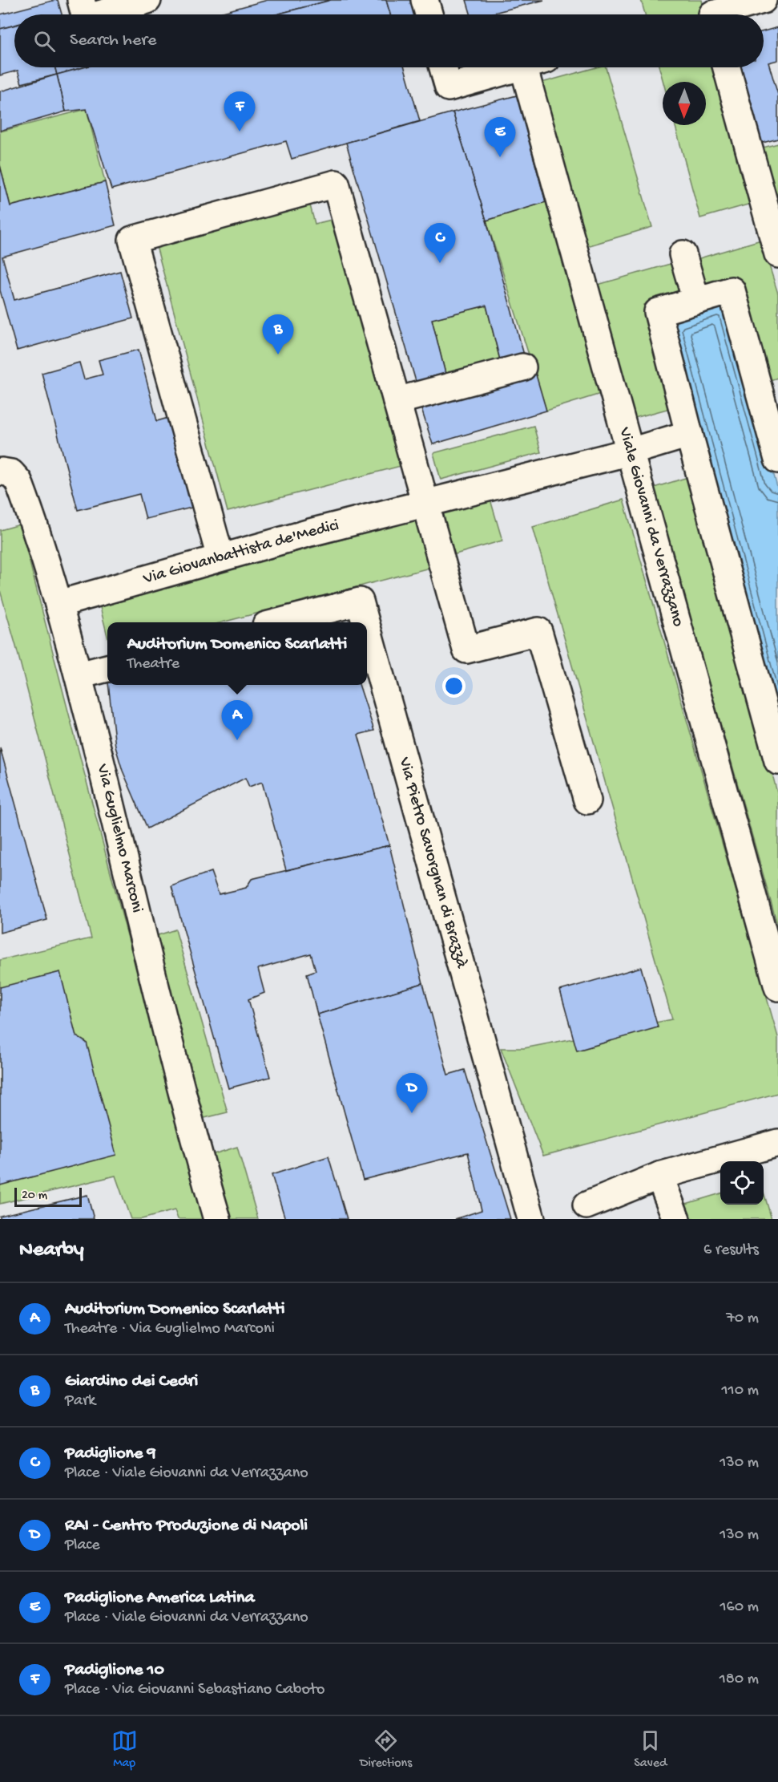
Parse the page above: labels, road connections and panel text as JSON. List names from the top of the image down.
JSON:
{
  "streets": {
    "street": [
      "Viale Giovanni da Verrazzano",
      "Via Giovanbattista de'Medici",
      "Via Guglielmo Marconi",
      "Via Pietro Savorgnan di Brazzà"
    ]
  },
  "crossings": [
    ["Viale Giovanni da Verrazzano", "Via Giovanbattista de'Medici"],
    ["Via Giovanbattista de'Medici", "Via Guglielmo Marconi"]
  ],
  "scale_bar": "20 m",
  "north": "bottom",
  "page": {
    "search": "Search here",
    "pins": [
      "F",
      "E",
      "C",
      "B",
      "A",
      "D"
    ],
    "popup": ["Auditorium Domenico Scarlatti", "Theatre"],
    "scale": "20 m",
    "heading": ["Nearby", "6 results"],
    "list": [
      {
        "mark": "A",
        "name": "Auditorium Domenico Scarlatti",
        "note": "Theatre · Via Guglielmo Marconi",
        "value": "70 m"
      },
      {
        "mark": "B",
        "name": "Giardino dei Cedri",
        "note": "Park",
        "value": "110 m"
      },
      {
        "mark": "C",
        "name": "Padiglione 9",
        "note": "Place · Viale Giovanni da Verrazzano",
        "value": "130 m"
      },
      {
        "mark": "D",
        "name": "RAI - Centro Produzione di Napoli",
        "note": "Place",
        "value": "130 m"
      },
      {
        "mark": "E",
        "name": "Padiglione America Latina",
        "note": "Place · Viale Giovanni da Verrazzano",
        "value": "160 m"
      },
      {
        "mark": "F",
        "name": "Padiglione 10",
        "note": "Place · Via Giovanni Sebastiano Caboto",
        "value": "180 m"
      }
    ],
    "nav": ["Map", "Directions", "Saved"]
  }
}
